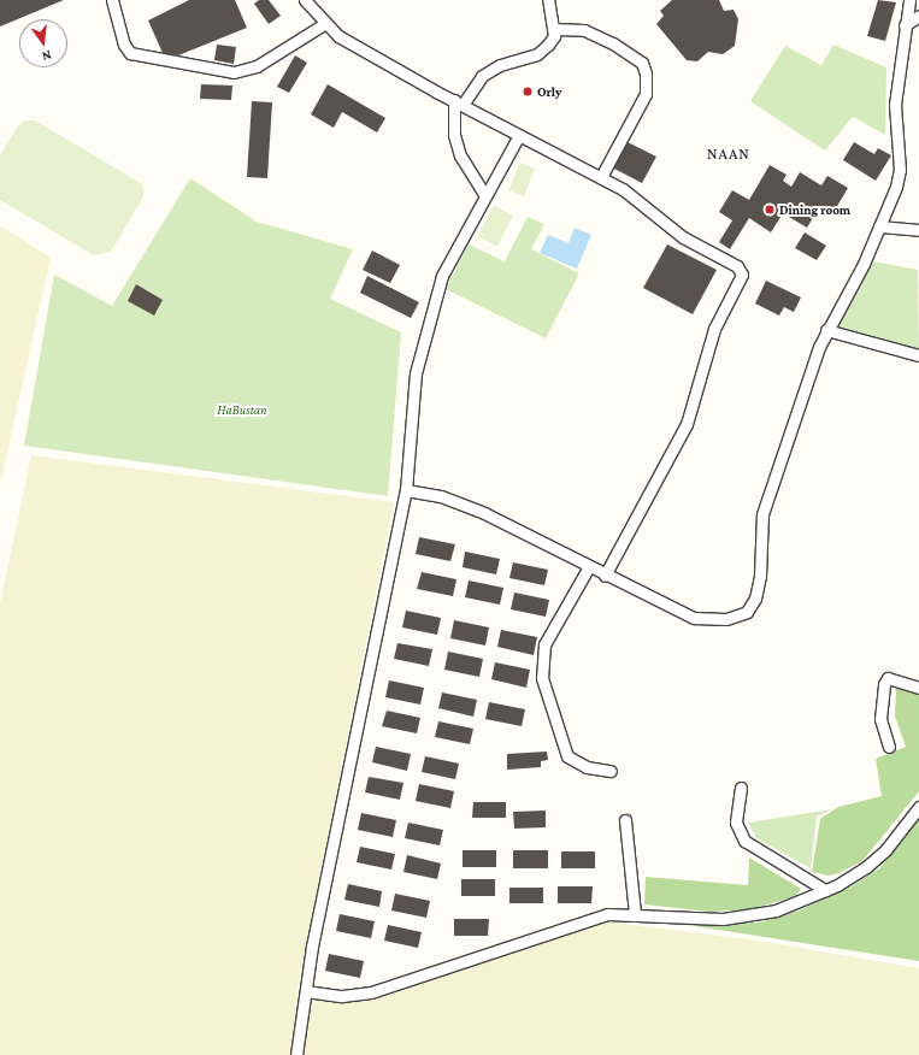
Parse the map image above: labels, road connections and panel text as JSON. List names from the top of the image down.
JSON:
{
  "districts": ["NAAN"],
  "parks": ["HaBustan"],
  "places": ["Orly", "Dining room"],
  "north": "bottom"
}
